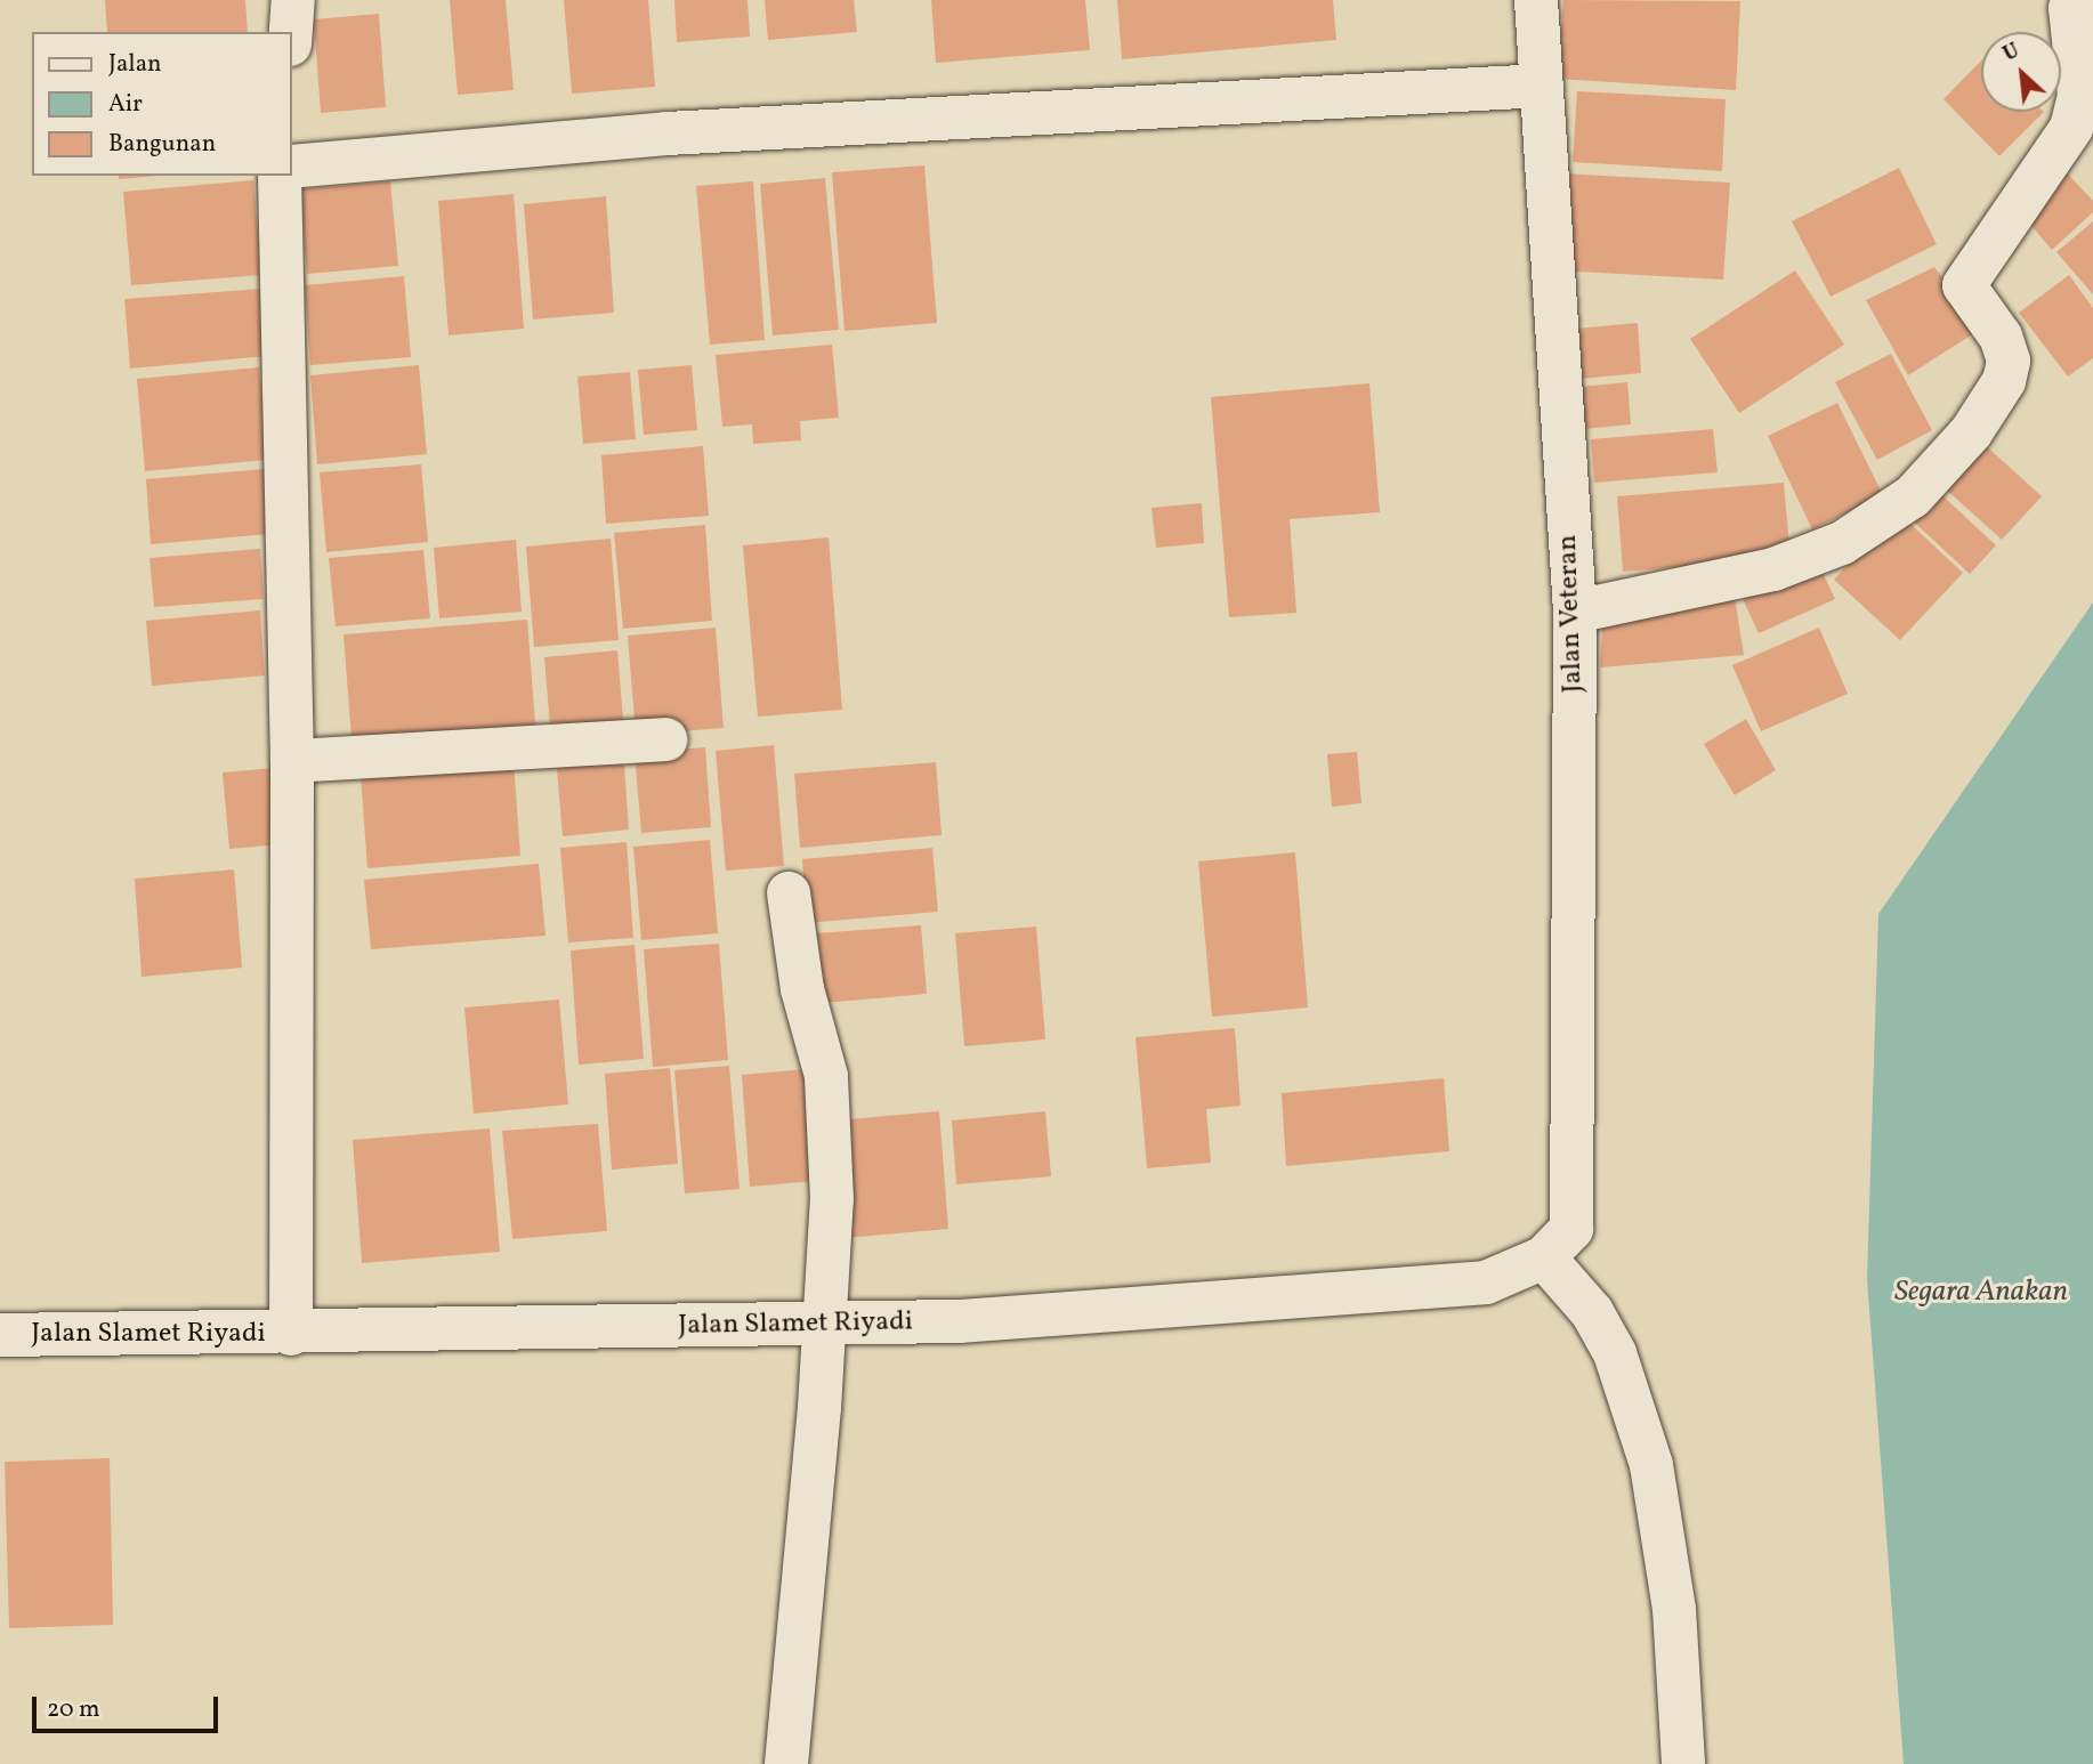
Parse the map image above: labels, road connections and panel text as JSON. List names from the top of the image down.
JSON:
{
  "streets": {
    "street": ["Jalan Veteran", "Jalan Slamet Riyadi"]
  },
  "crossings": [
    ["Jalan Veteran", "Jalan Slamet Riyadi"]
  ],
  "water": ["Segara Anakan"],
  "legend": ["Jalan", "Air", "Bangunan"],
  "scale_bar": "20 m",
  "north": "top left"
}
